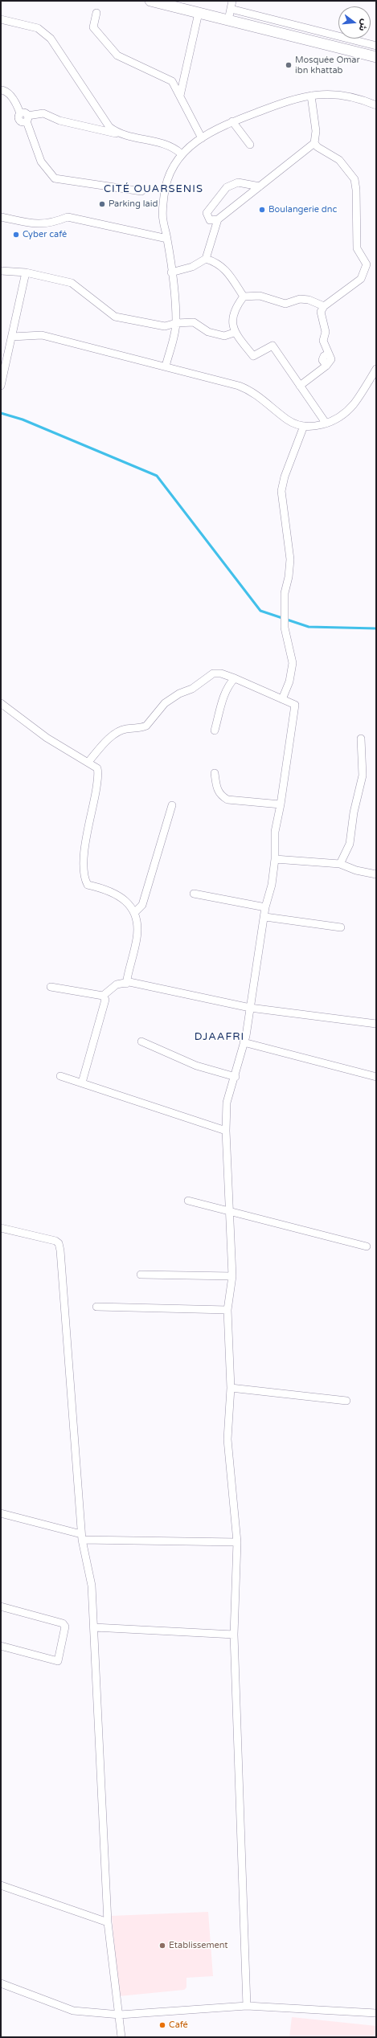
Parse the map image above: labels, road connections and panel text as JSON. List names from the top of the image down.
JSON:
{
  "districts": ["CITÉ OUARSENIS", "DJAAFRI"],
  "places": [
    "Mosquée Omar ibn khattab",
    "Parking laid",
    "Boulangerie dnc",
    "Cyber café",
    "Etablissement",
    "Café"
  ],
  "north": "right"
}
